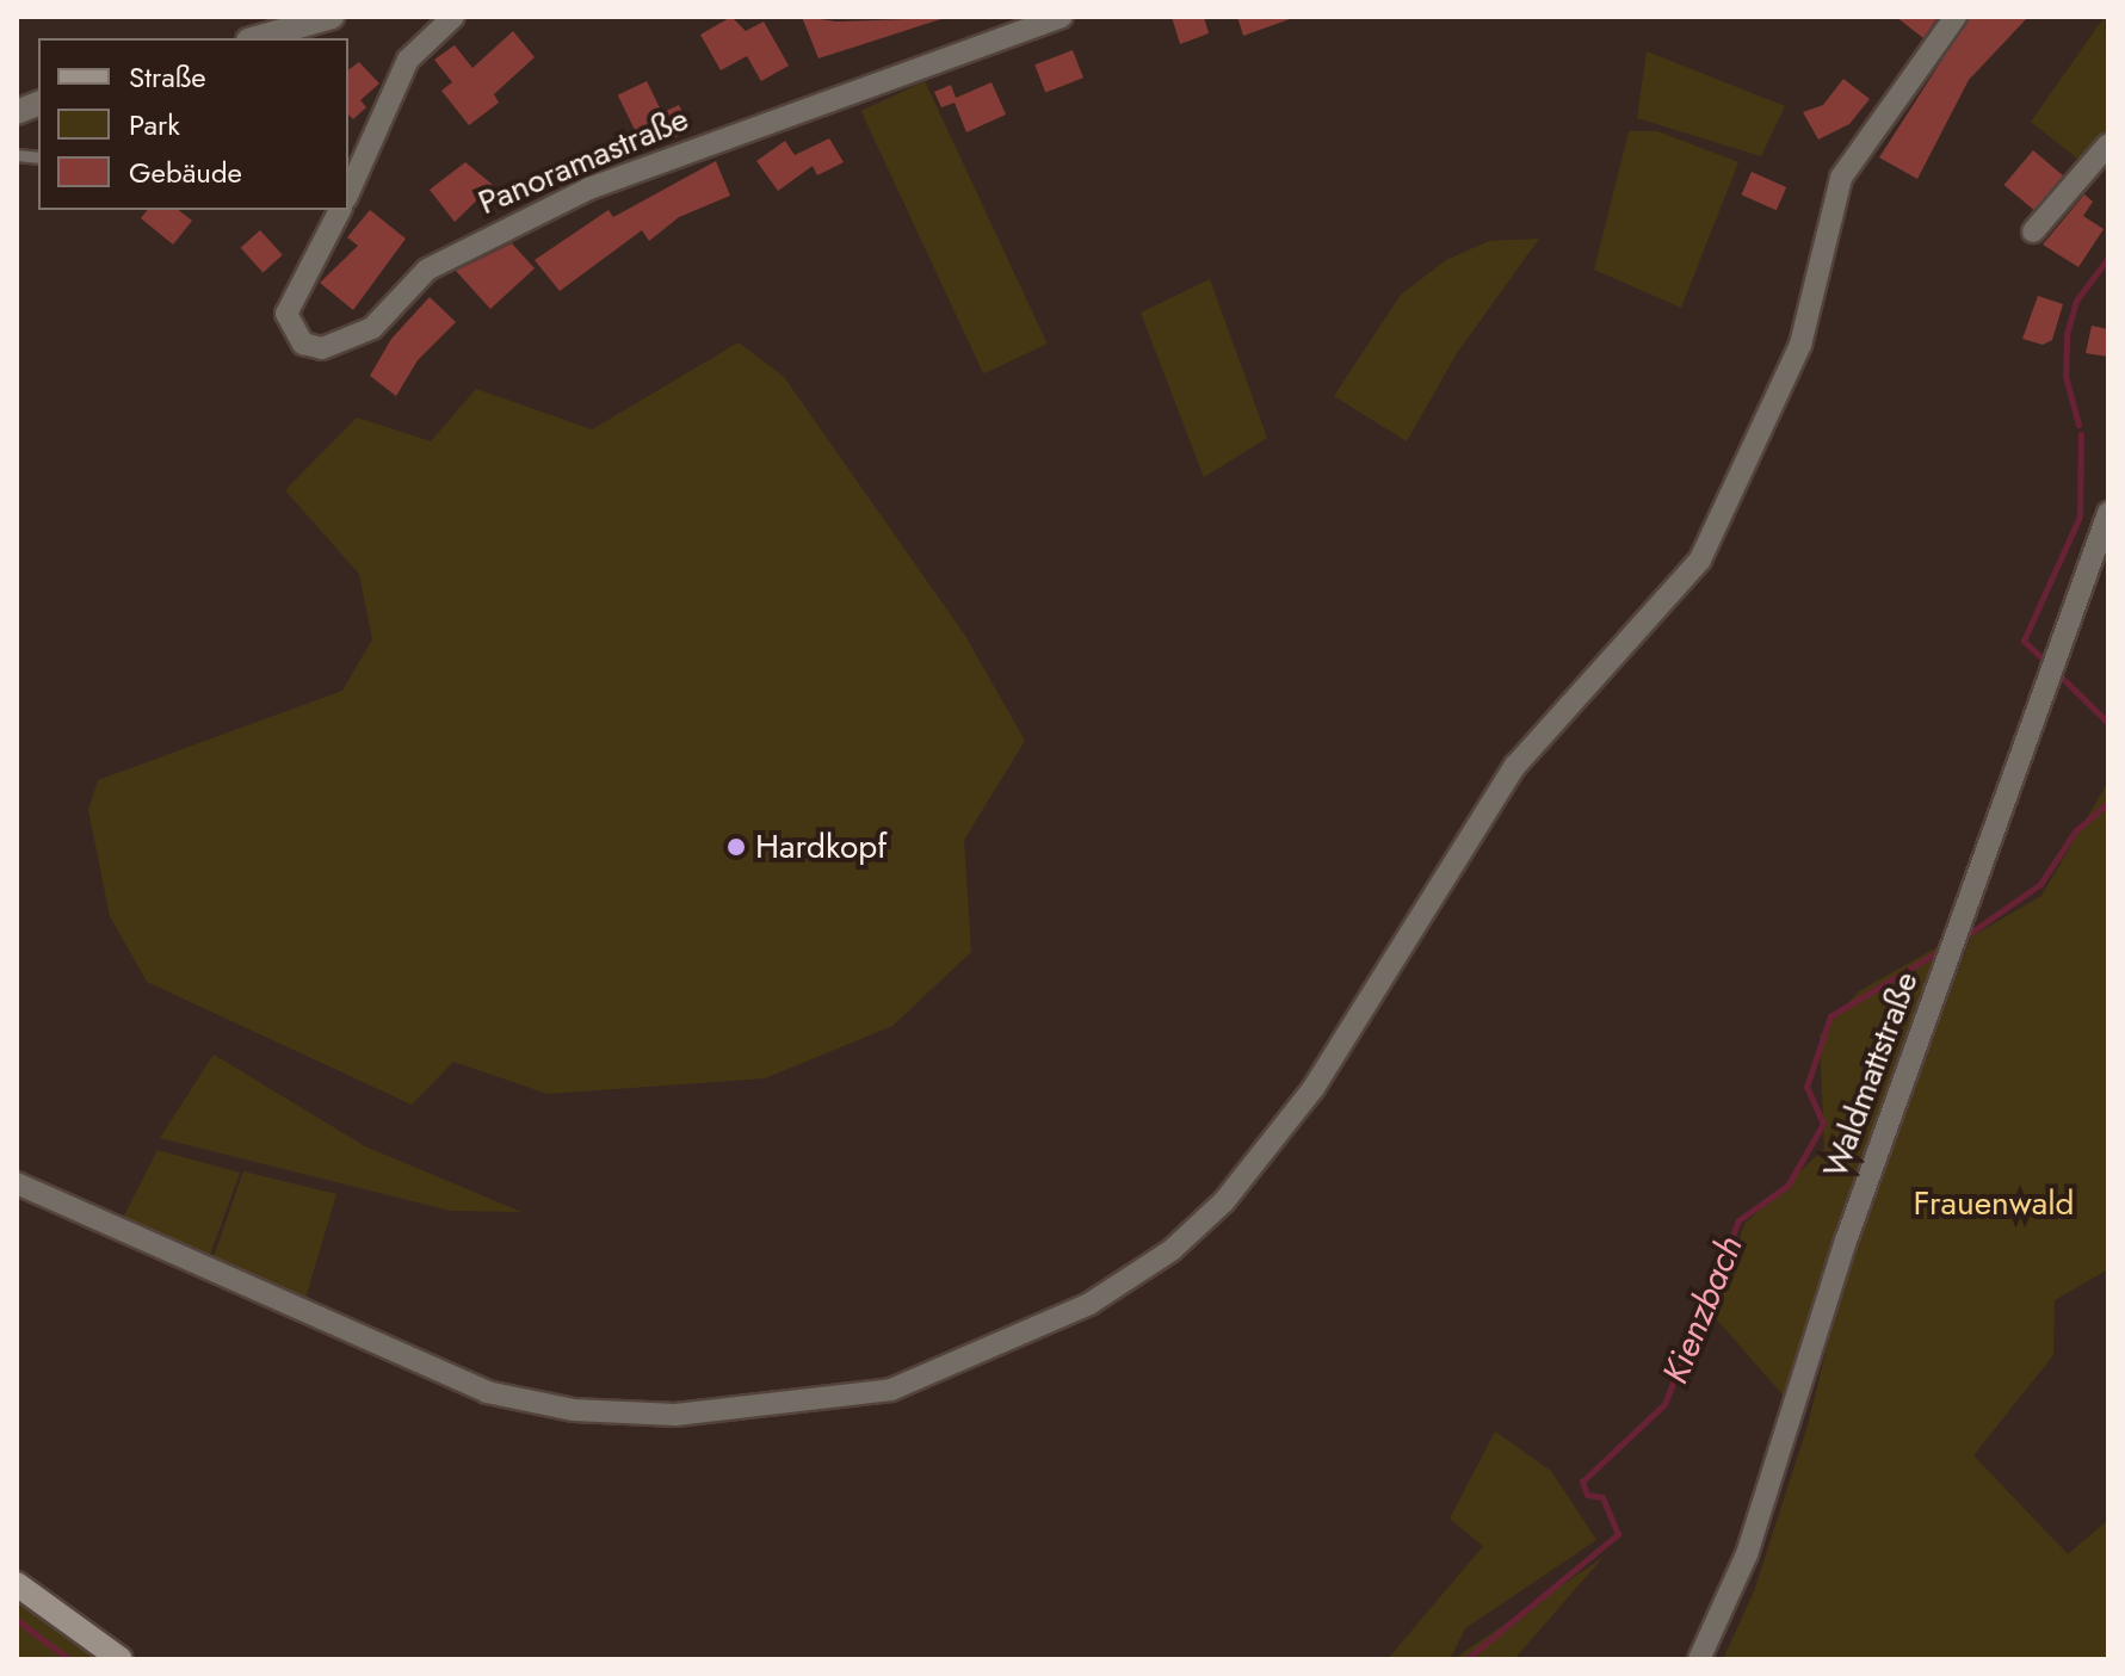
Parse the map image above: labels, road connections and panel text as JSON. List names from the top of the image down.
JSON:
{
  "streets": {
    "street": ["Panoramastraße", "Waldmattstraße"]
  },
  "water": ["Kienzbach"],
  "parks": ["Frauenwald"],
  "places": ["Hardkopf"],
  "legend": ["Straße", "Park", "Gebäude"]
}
